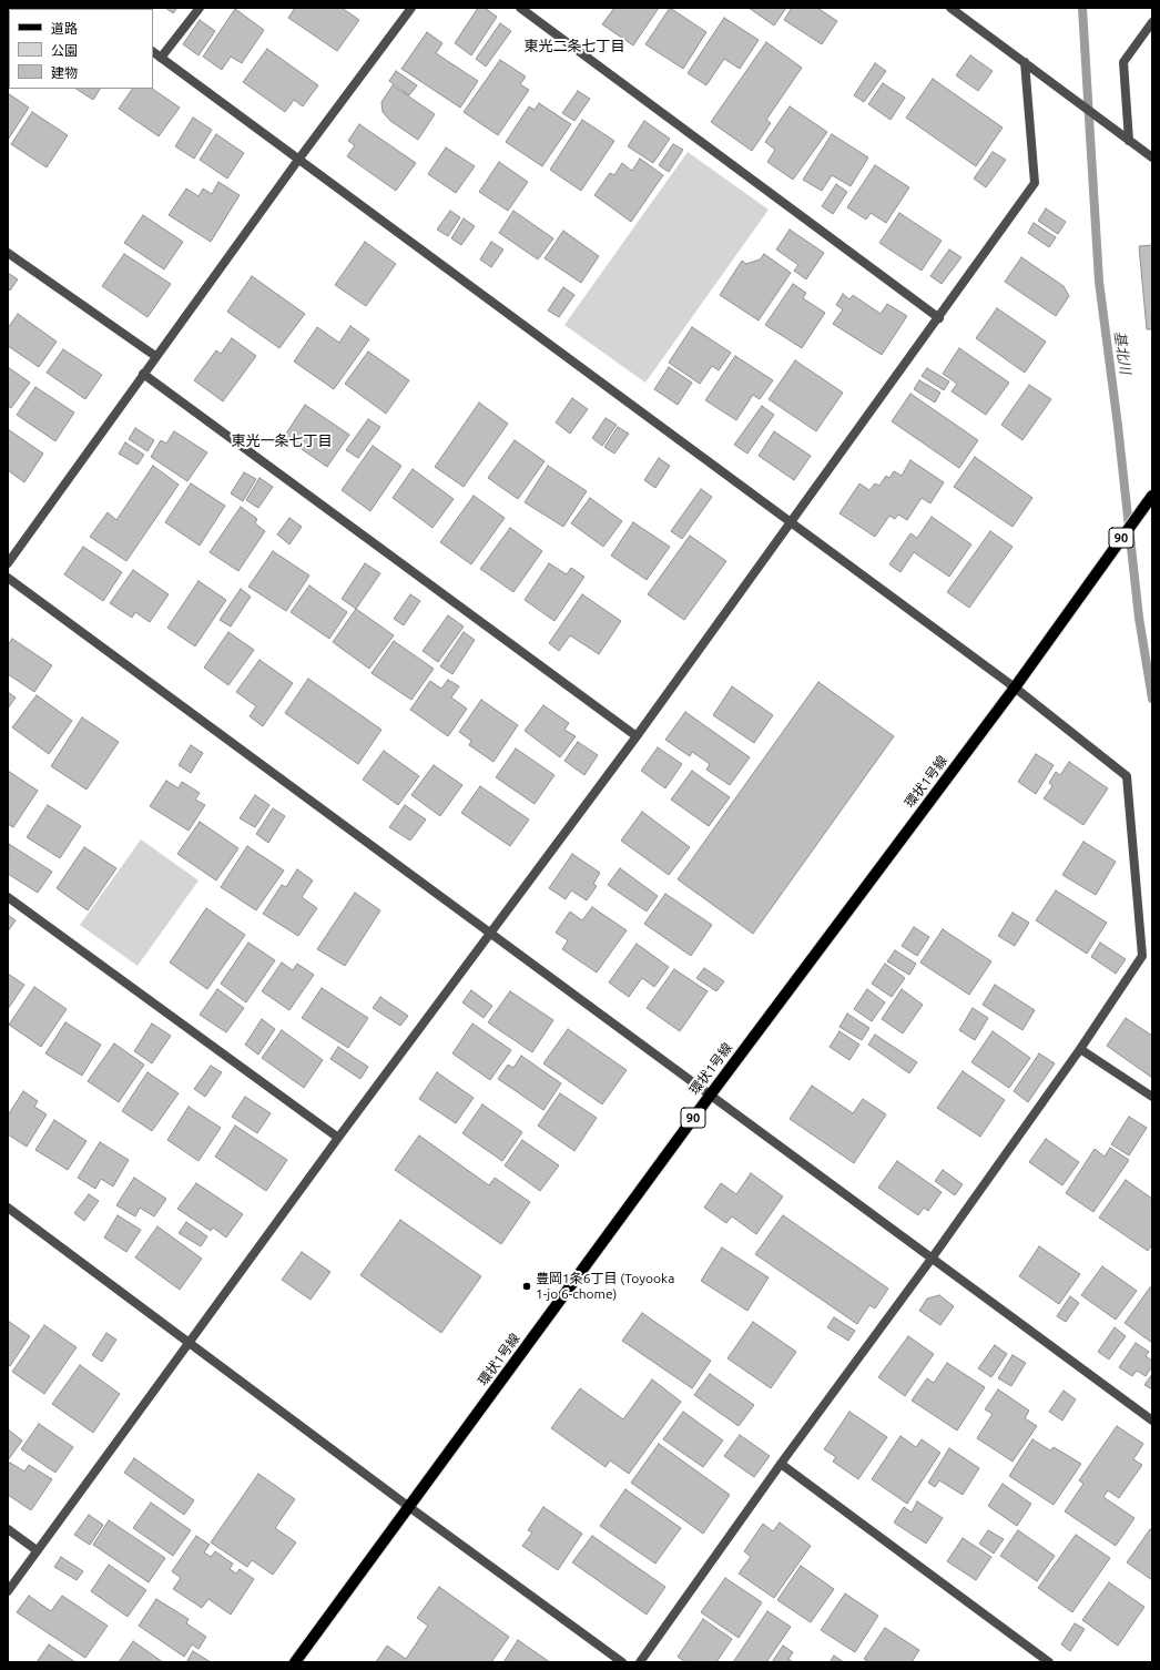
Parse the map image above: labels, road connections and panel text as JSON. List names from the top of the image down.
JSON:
{
  "streets": {
    "main road": ["90", "環状1号線"]
  },
  "districts": ["東光二条七丁目", "東光一条七丁目"],
  "water": ["基北川"],
  "places": ["豊岡1条6丁目 (Toyooka 1-jo 6-chome)"],
  "legend": ["道路", "公園", "建物"]
}
